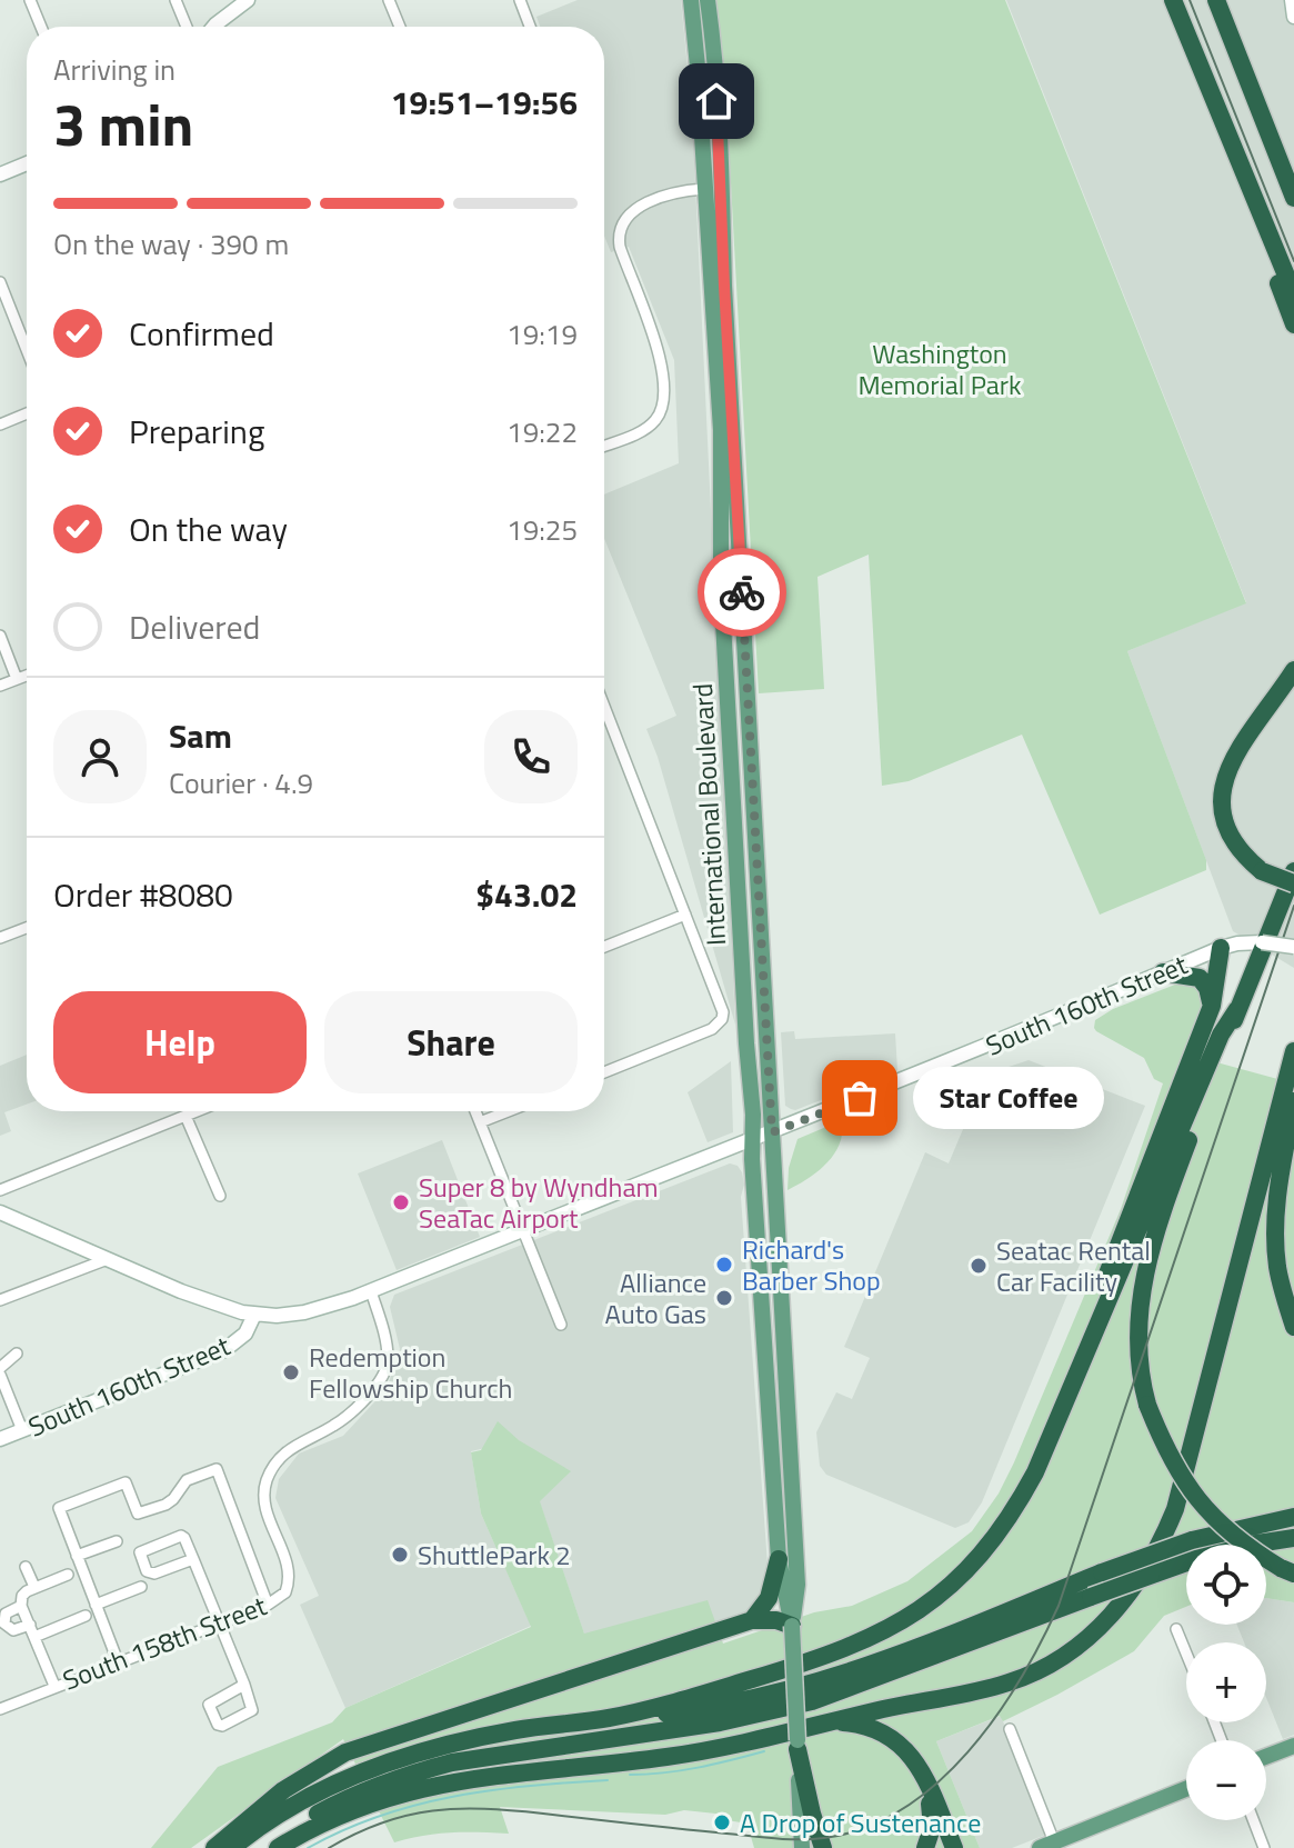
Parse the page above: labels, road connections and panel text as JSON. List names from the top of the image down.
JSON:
{
  "streets": {
    "main road": ["International Boulevard", "South 160th Street"],
    "street": ["South 158th Street"]
  },
  "crossings": [
    ["International Boulevard", "South 160th Street"],
    ["South 160th Street", "South 158th Street"]
  ],
  "parks": ["Washington Memorial Park"],
  "places": [
    "Star Coffee",
    "Super 8 by Wyndham SeaTac Airport",
    "Richard's Barber Shop",
    "Seatac Rental Car Facility",
    "Alliance Auto Gas",
    "Redemption Fellowship Church",
    "ShuttlePark 2",
    "A Drop of Sustenance"
  ],
  "page": {
    "heading": ["3 min", "Arriving in", "19:51–19:56"],
    "panel": [
      "Sam",
      "Courier · 4.9",
      "Order #8080",
      "$43.02"
    ],
    "bar": "On the way · 390 m",
    "list": [
      ["Confirmed", "19:19"],
      ["Preparing", "19:22"],
      ["On the way", "19:25"],
      "Delivered"
    ],
    "buttons": ["Help", "Share"],
    "bubble": "Star Coffee",
    "map_buttons": ["+", "−"]
  }
}
